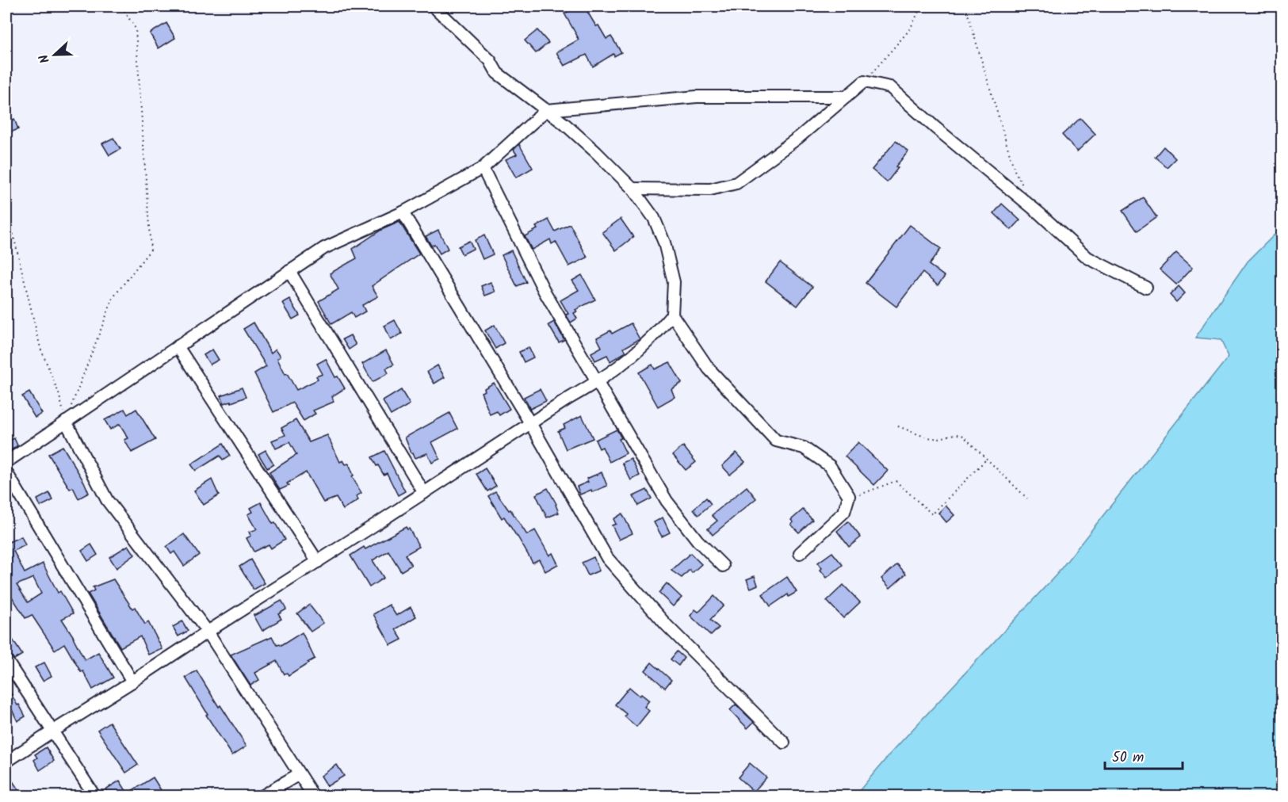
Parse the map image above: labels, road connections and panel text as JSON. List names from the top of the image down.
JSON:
{
  "scale_bar": "50 m",
  "north": "left"
}
